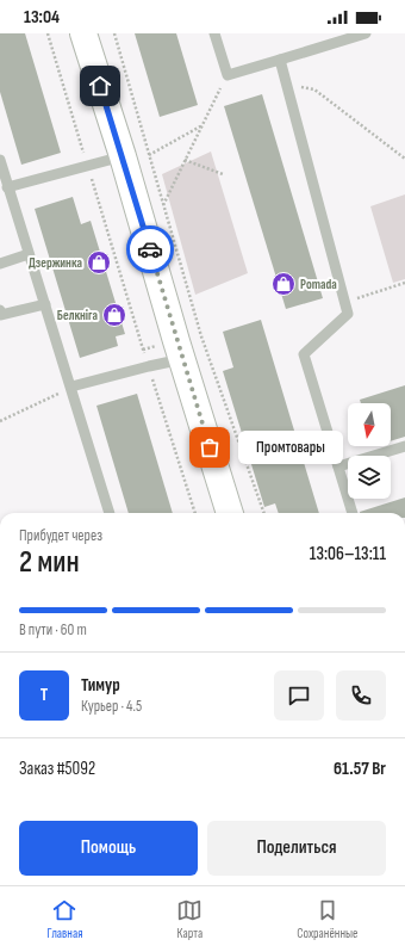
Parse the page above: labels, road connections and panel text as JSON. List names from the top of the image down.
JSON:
{
  "places": {
    "shop": ["Дзержинка", "Pomada", "Белкніга"],
    "other": ["Промтовары"]
  },
  "north": "bottom",
  "page": {
    "status": "13:04",
    "bubble": "Промтовары",
    "heading": ["2 мин", "Прибудет через", "13:06–13:11"],
    "panel": [
      "Тимур",
      "Курьер · 4.5",
      "Заказ #5092",
      "61.57 Br"
    ],
    "bar": "В пути · 60 m",
    "round": "Т",
    "buttons": ["Помощь", "Поделиться"],
    "tabs": ["Главная", "Карта", "Сохранённые"]
  }
}
